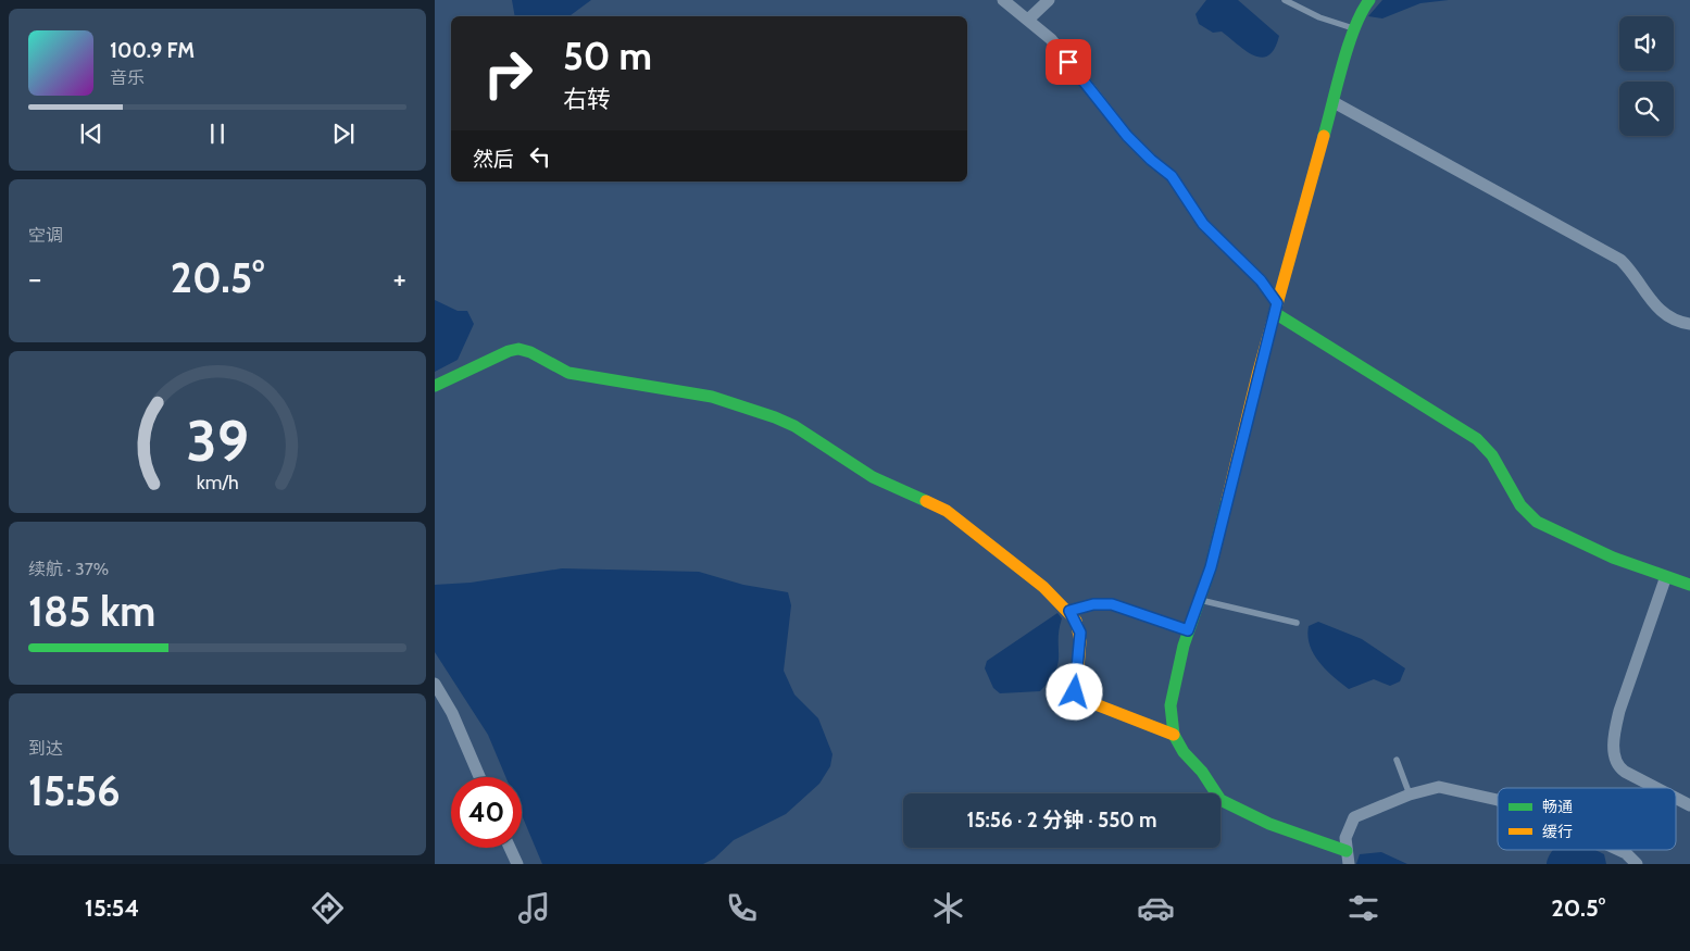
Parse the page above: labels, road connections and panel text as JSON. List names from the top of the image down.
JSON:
{
  "legend": ["畅通", "缓行"],
  "page": {
    "turn": ["50 m", "右转"],
    "song": ["100.9 FM", "音乐"],
    "then": "然后",
    "tile": [
      "空调",
      ["续航 · 37%", "185 km"],
      ["到达", "15:56"]
    ],
    "heat": ["−", "20.5°", "+"],
    "limit": "40",
    "trip": "15:56 · 2 分钟 · 550 m",
    "tabs": ["15:54", "20.5°"],
    "gauge": ["39", "km/h"]
  }
}
